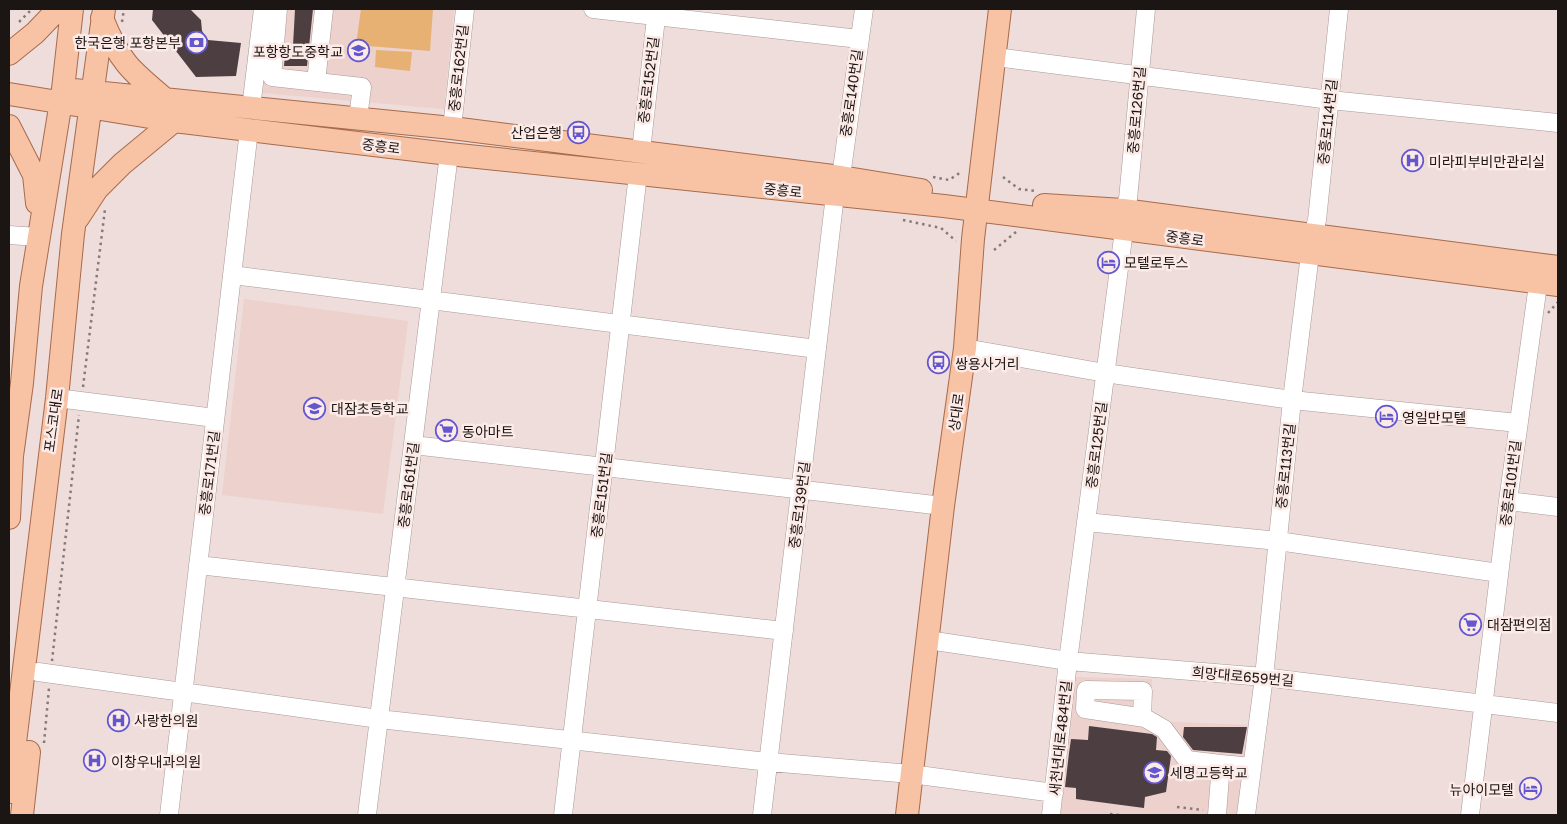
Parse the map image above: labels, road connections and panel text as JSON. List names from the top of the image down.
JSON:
{
  "streets": {
    "main road": ["중흥로", "상대로", "포스코대로"],
    "street": [
      "중흥로162번길",
      "중흥로152번길",
      "중흥로140번길",
      "중흥로126번길",
      "중흥로114번길",
      "중흥로125번길",
      "중흥로113번길",
      "중흥로171번길",
      "중흥로101번길",
      "중흥로161번길",
      "중흥로151번길",
      "중흥로139번길",
      "희망대로659번길",
      "새천년대로484번길"
    ]
  },
  "crossings": [
    ["중흥로162번길", "중흥로"],
    ["중흥로152번길", "중흥로"],
    ["중흥로140번길", "중흥로"],
    ["중흥로140번길", "중흥로139번길"],
    ["중흥로126번길", "중흥로"],
    ["중흥로126번길", "중흥로125번길"],
    ["중흥로114번길", "중흥로"],
    ["중흥로114번길", "중흥로113번길"],
    ["중흥로", "상대로"],
    ["중흥로", "포스코대로"],
    ["중흥로", "중흥로125번길"],
    ["중흥로", "중흥로113번길"],
    ["중흥로", "중흥로171번길"],
    ["중흥로", "중흥로101번길"],
    ["중흥로", "중흥로161번길"],
    ["중흥로", "중흥로151번길"],
    ["중흥로", "중흥로139번길"],
    ["상대로", "희망대로659번길"],
    ["중흥로125번길", "희망대로659번길"],
    ["중흥로125번길", "새천년대로484번길"],
    ["중흥로113번길", "희망대로659번길"],
    ["중흥로101번길", "희망대로659번길"],
    ["희망대로659번길", "새천년대로484번길"]
  ],
  "places": {
    "bank": ["한국은행 포항본부"],
    "school or university": ["포항항도중학교", "대잠초등학교", "세명고등학교"],
    "bus stop": ["산업은행", "쌍용사거리"],
    "hospital": ["미라피부비만관리실", "사랑한의원", "이창우내과의원"],
    "hotel": ["모텔로투스", "영일만모텔", "뉴아이모텔"],
    "supermarket": ["동아마트", "대잠편의점"]
  }
}
